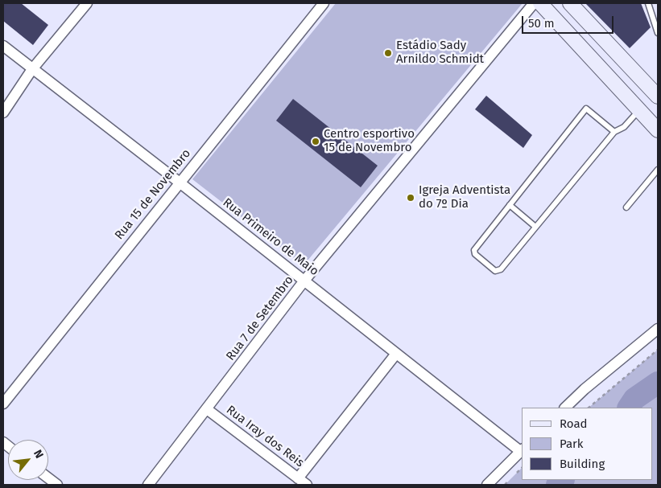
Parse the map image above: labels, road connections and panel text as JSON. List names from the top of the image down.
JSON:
{
  "streets": {
    "street": [
      "Rua 15 de Novembro",
      "Rua Primeiro de Maio",
      "Rua 7 de Setembro",
      "Rua Iray dos Reis"
    ]
  },
  "crossings": [
    ["Rua 15 de Novembro", "Rua Primeiro de Maio"],
    ["Rua Primeiro de Maio", "Rua 7 de Setembro"],
    ["Rua 7 de Setembro", "Rua Iray dos Reis"]
  ],
  "places": ["Estádio Sady Arnildo Schmidt", "Centro esportivo 15 de Novembro", "Igreja Adventista do 7º Dia"],
  "legend": ["Road", "Park", "Building"],
  "scale_bar": "50 m",
  "north": "top right"
}
